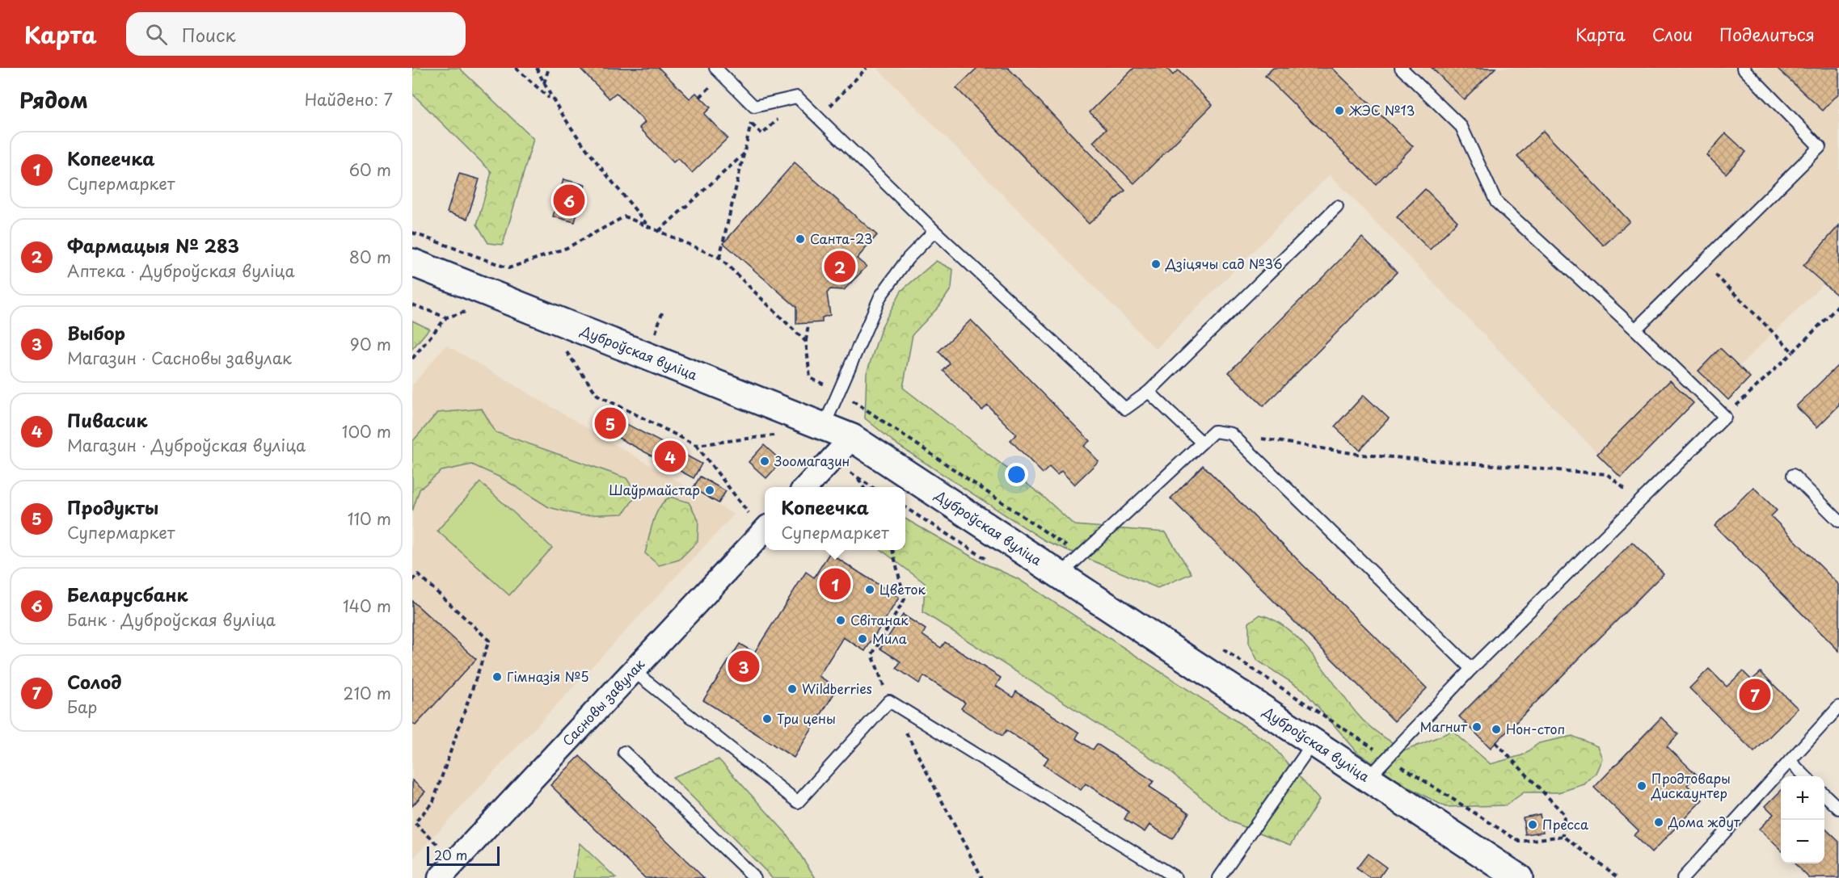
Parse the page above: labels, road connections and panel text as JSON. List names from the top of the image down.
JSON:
{
  "streets": {
    "main road": ["Дуброўская вуліца"],
    "street": ["Сасновы завулак"]
  },
  "places": [
    "ЖЭС №13",
    "Санта-23",
    "Дзіцячы сад №36",
    "Зоомагазин",
    "Шаўрмайстар",
    "Цветок",
    "Світанак",
    "Мила",
    "Гімназія №5",
    "Wildberries",
    "Три цены",
    "Магнит",
    "Нон-стоп",
    "Продтовары Дискаунтер",
    "Дома ждут",
    "Пресса"
  ],
  "scale_bar": "20 m",
  "page": {
    "header": "Карта",
    "search": "Поиск",
    "nav": ["Карта", "Слои", "Поделиться"],
    "heading": ["Рядом", "Найдено: 7"],
    "list": [
      {
        "mark": "1",
        "name": "Копеечка",
        "note": "Супермаркет",
        "value": "60 m"
      },
      {
        "mark": "2",
        "name": "Фармацыя № 283",
        "note": "Аптека · Дуброўская вуліца",
        "value": "80 m"
      },
      {
        "mark": "3",
        "name": "Выбор",
        "note": "Магазин · Сасновы завулак",
        "value": "90 m"
      },
      {
        "mark": "4",
        "name": "Пивасик",
        "note": "Магазин · Дуброўская вуліца",
        "value": "100 m"
      },
      {
        "mark": "5",
        "name": "Продукты",
        "note": "Супермаркет",
        "value": "110 m"
      },
      {
        "mark": "6",
        "name": "Беларусбанк",
        "note": "Банк · Дуброўская вуліца",
        "value": "140 m"
      },
      {
        "mark": "7",
        "name": "Солод",
        "note": "Бар",
        "value": "210 m"
      }
    ],
    "pins": [
      "6",
      "2",
      "5",
      "4",
      "1",
      "3",
      "7"
    ],
    "popup": ["Копеечка", "Супермаркет"],
    "map_buttons": ["+", "−"],
    "scale": "20 m"
  }
}
